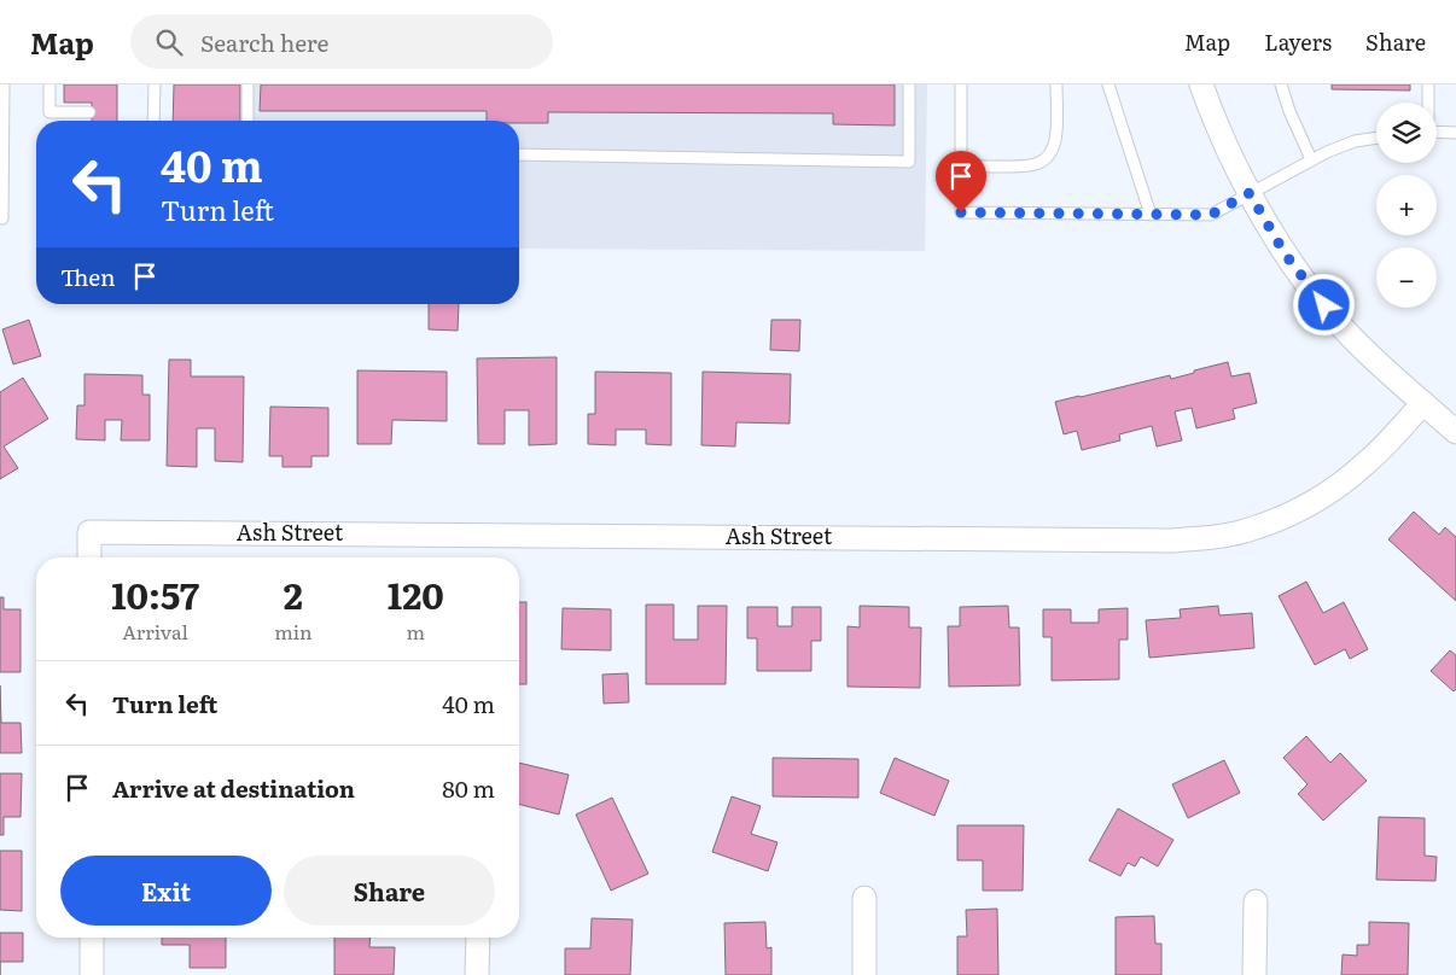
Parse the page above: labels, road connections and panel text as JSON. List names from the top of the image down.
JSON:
{
  "streets": {
    "street": ["Ash Street"]
  },
  "page": {
    "header": "Map",
    "search": "Search here",
    "nav": ["Map", "Layers", "Share"],
    "map_buttons": ["+", "−"],
    "turn": ["40 m", "Turn left"],
    "then": "Then",
    "eta": [
      "10:57",
      "Arrival",
      "2",
      "min",
      "120",
      "m"
    ],
    "list": [
      {
        "name": "Turn left",
        "value": "40 m"
      },
      {
        "name": "Arrive at destination",
        "value": "80 m"
      }
    ],
    "buttons": ["Exit", "Share"]
  }
}
